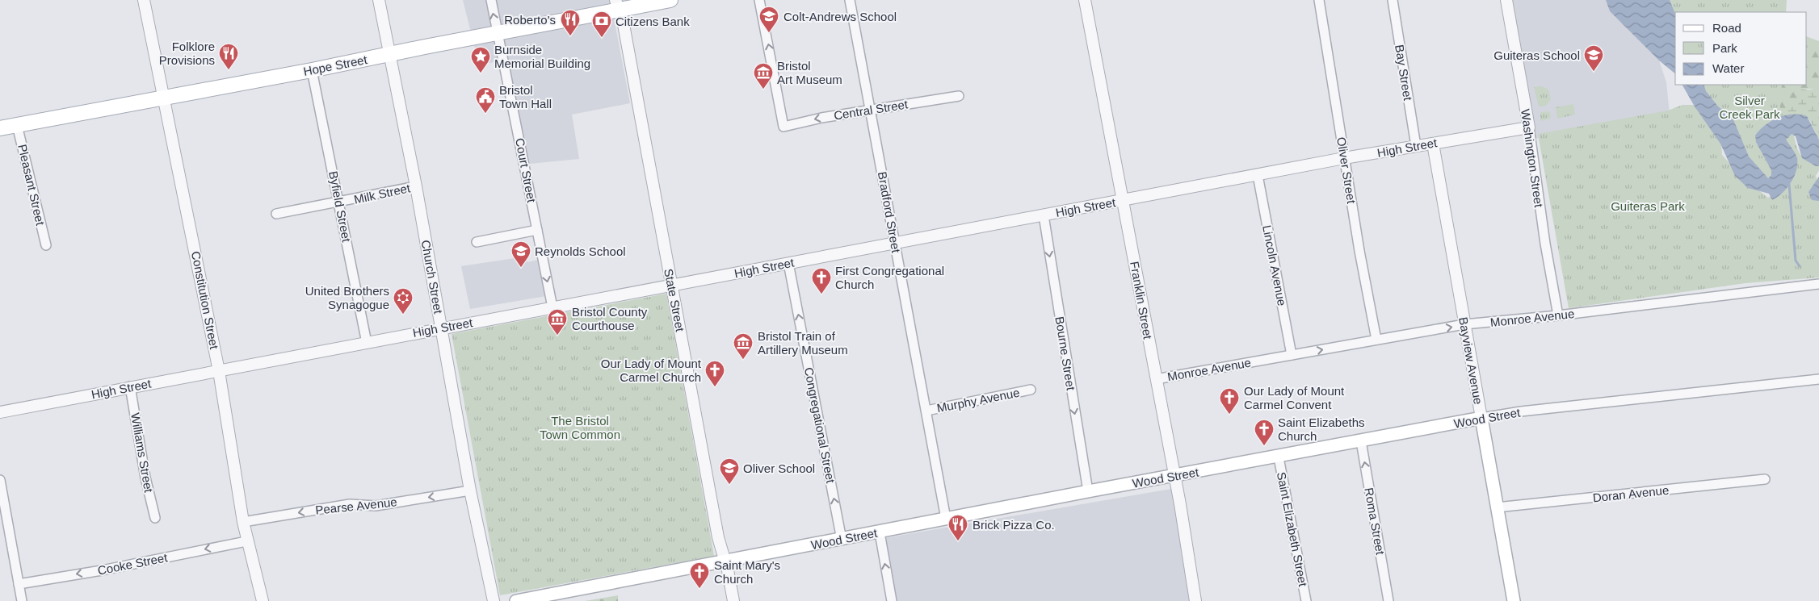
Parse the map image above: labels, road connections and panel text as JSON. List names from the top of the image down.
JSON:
{
  "streets": {
    "main road": ["Hope Street", "Bayview Avenue", "Wood Street"],
    "street": [
      "Bay Street",
      "Central Street",
      "High Street",
      "Washington Street",
      "Court Street",
      "Oliver Street",
      "Pleasant Street",
      "Milk Street",
      "Byfield Street",
      "Bradford Street",
      "Lincoln Avenue",
      "Church Street",
      "Constitution Street",
      "State Street",
      "Franklin Street",
      "Monroe Avenue",
      "Bourne Street",
      "Murphy Avenue",
      "Congregational Street",
      "Williams Street",
      "Doran Avenue",
      "Pearse Avenue",
      "Roma Street",
      "Saint Elizabeth Street",
      "Cooke Street"
    ]
  },
  "crossings": [
    ["Hope Street", "Court Street"],
    ["Hope Street", "Pleasant Street"],
    ["Hope Street", "Byfield Street"],
    ["Hope Street", "Church Street"],
    ["Hope Street", "Constitution Street"],
    ["Hope Street", "State Street"],
    ["Bay Street", "High Street"],
    ["Central Street", "Bradford Street"],
    ["High Street", "Washington Street"],
    ["High Street", "Court Street"],
    ["High Street", "Oliver Street"],
    ["High Street", "Byfield Street"],
    ["High Street", "Bradford Street"],
    ["High Street", "Lincoln Avenue"],
    ["High Street", "Church Street"],
    ["High Street", "Constitution Street"],
    ["High Street", "State Street"],
    ["High Street", "Franklin Street"],
    ["High Street", "Bourne Street"],
    ["High Street", "Bayview Avenue"],
    ["High Street", "Congregational Street"],
    ["High Street", "Williams Street"],
    ["Washington Street", "Monroe Avenue"],
    ["Oliver Street", "Monroe Avenue"],
    ["Milk Street", "Byfield Street"],
    ["Milk Street", "Church Street"],
    ["Bradford Street", "Murphy Avenue"],
    ["Bradford Street", "Wood Street"],
    ["Lincoln Avenue", "Monroe Avenue"],
    ["Church Street", "Pearse Avenue"],
    ["Constitution Street", "Pearse Avenue"],
    ["Constitution Street", "Cooke Street"],
    ["State Street", "Wood Street"],
    ["Franklin Street", "Monroe Avenue"],
    ["Franklin Street", "Wood Street"],
    ["Monroe Avenue", "Bayview Avenue"],
    ["Bourne Street", "Wood Street"],
    ["Bayview Avenue", "Wood Street"],
    ["Bayview Avenue", "Doran Avenue"],
    ["Wood Street", "Congregational Street"],
    ["Wood Street", "Roma Street"],
    ["Wood Street", "Saint Elizabeth Street"]
  ],
  "one_way": [
    "Bourne Street",
    "Congregational Street",
    "Pearse Avenue",
    "Roma Street",
    "Cooke Street"
  ],
  "parks": ["Silver Creek Park", "Guiteras Park", "The Bristol Town Common"],
  "places": {
    "school or university": [
      "Colt-Andrews School",
      "Guiteras School",
      "Reynolds School",
      "Oliver School"
    ],
    "restaurant": ["Roberto's", "Folklore Provisions", "Brick Pizza Co."],
    "bank": ["Citizens Bank"],
    "place": ["Burnside Memorial Building"],
    "museum": ["Bristol Art Museum", "Bristol County Courthouse", "Bristol Train of Artillery Museum"],
    "public building": ["Bristol Town Hall"],
    "church": [
      "First Congregational Church",
      "Our Lady of Mount Carmel Church",
      "Our Lady of Mount Carmel Convent",
      "Saint Elizabeths Church",
      "Saint Mary's Church"
    ],
    "synagogue": ["United Brothers Synagogue"]
  },
  "legend": ["Road", "Park", "Water"]
}
